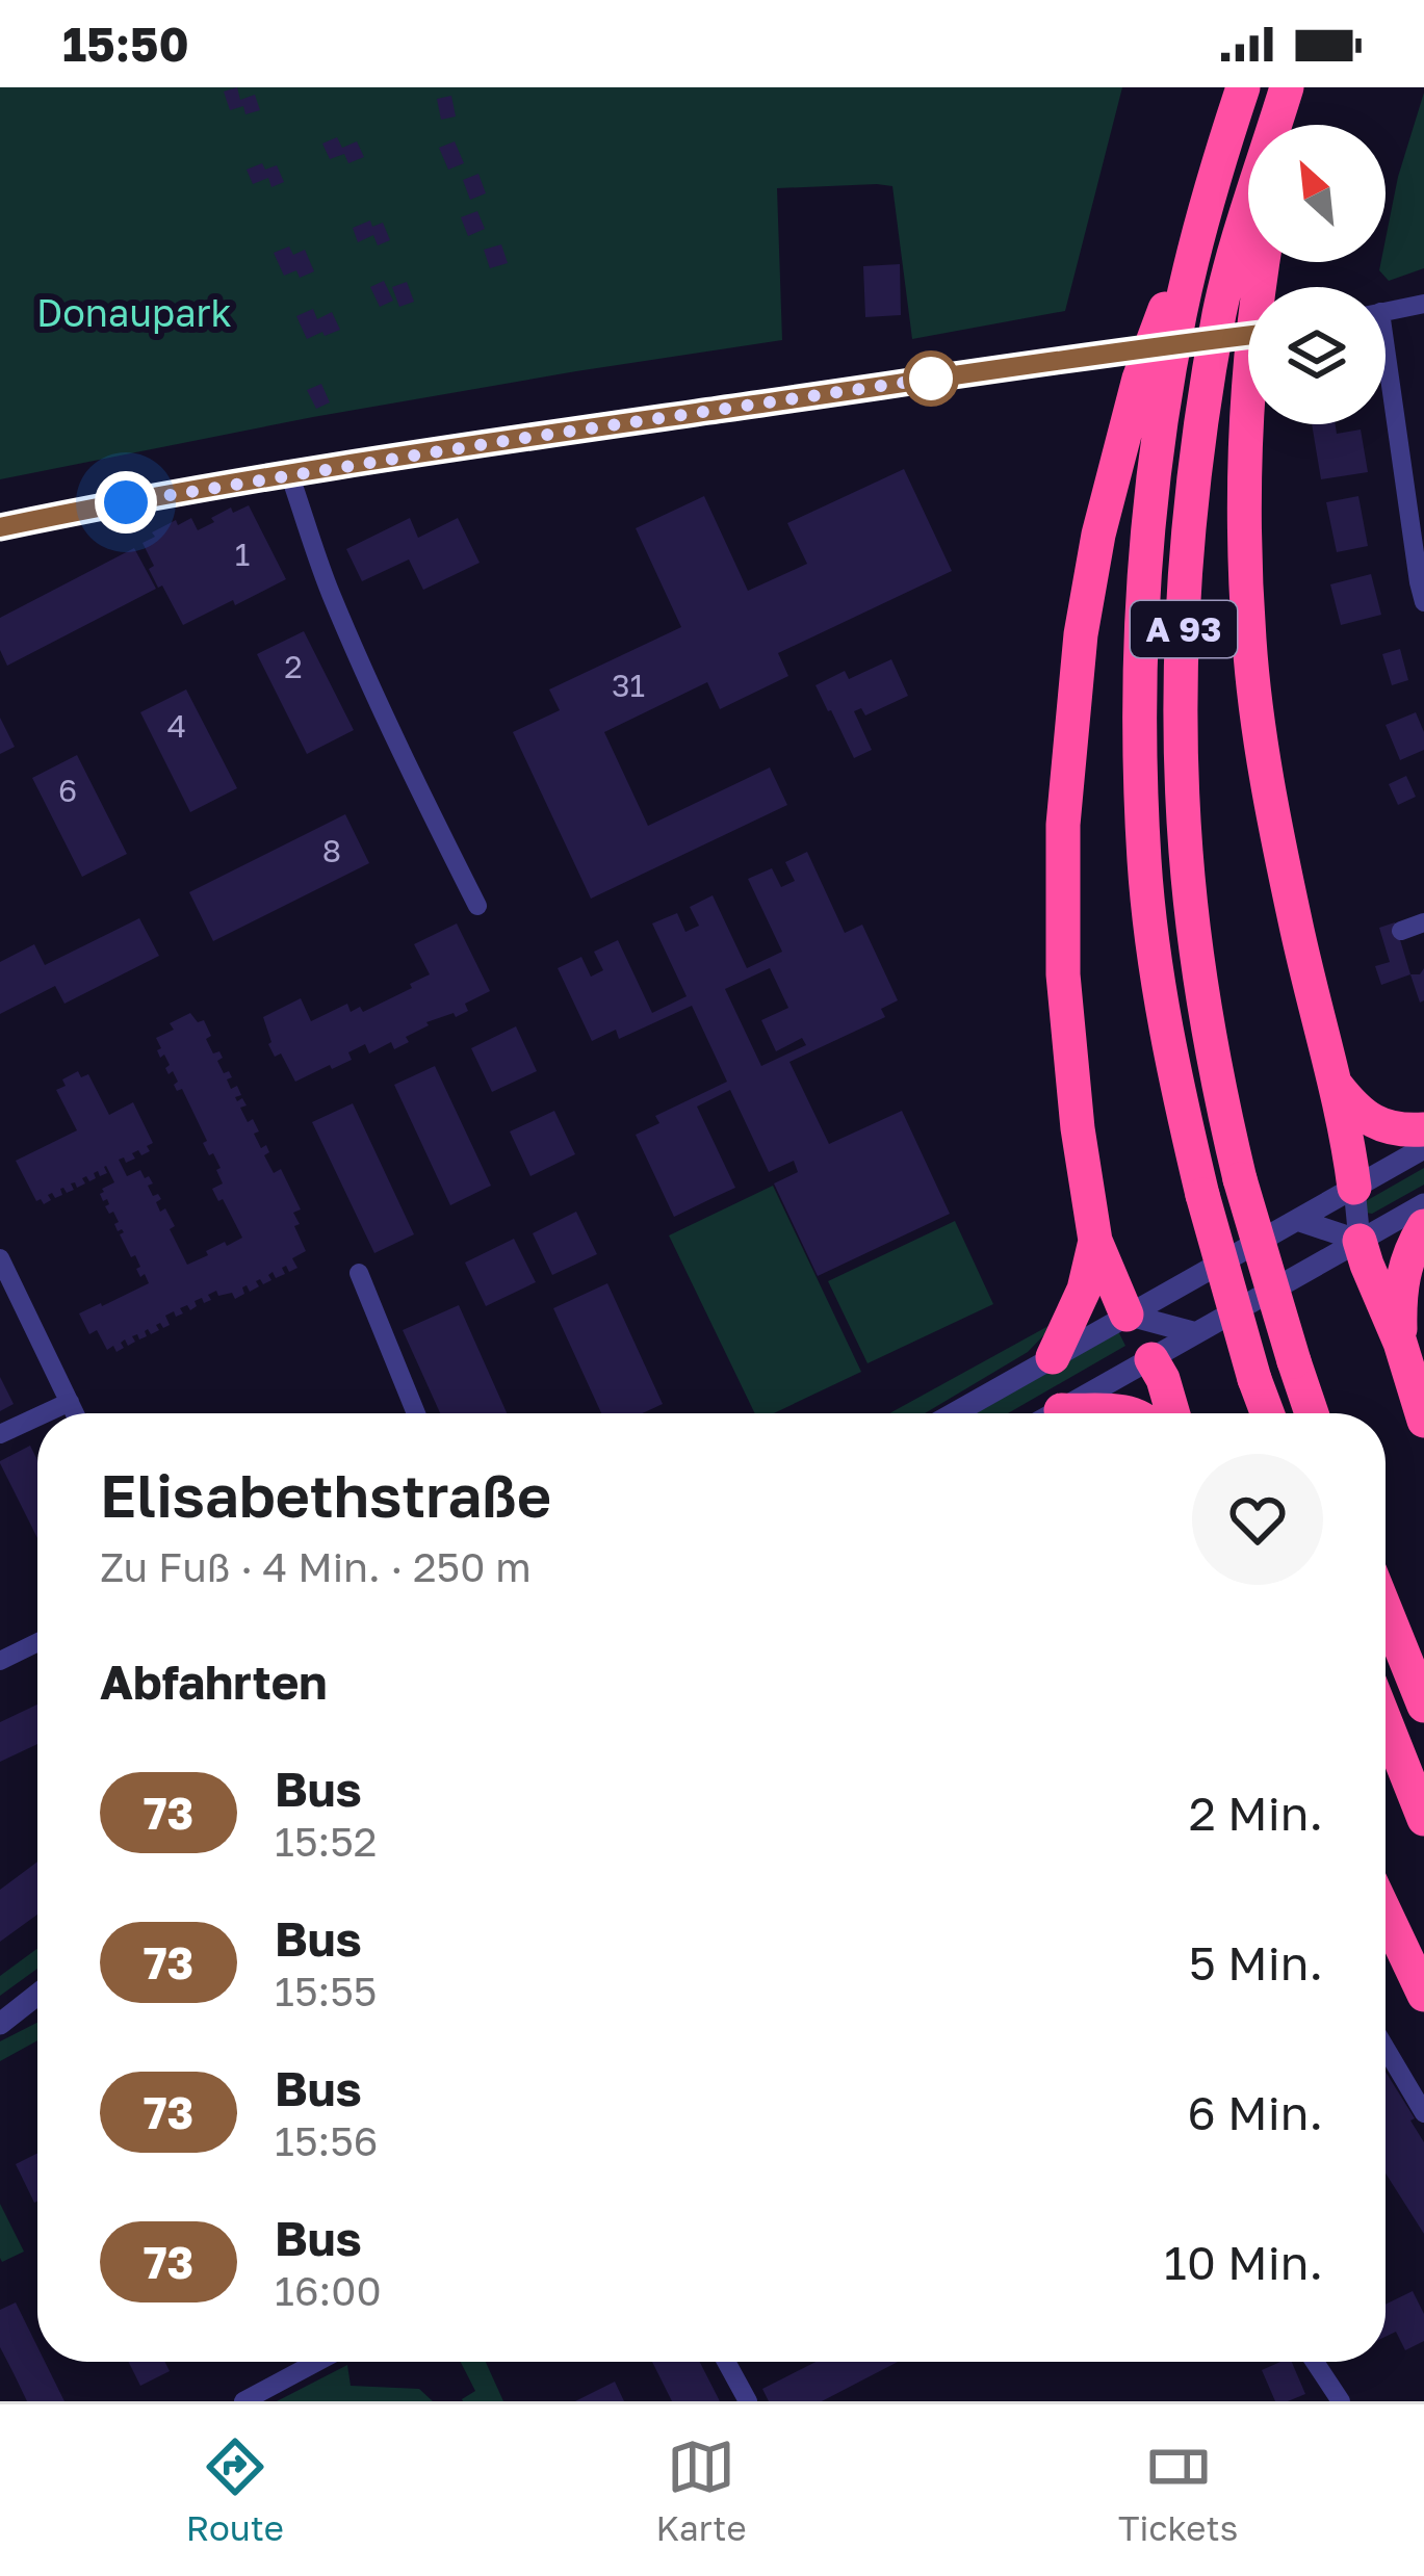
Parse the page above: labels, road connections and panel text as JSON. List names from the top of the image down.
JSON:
{
  "streets": {
    "highway": ["A 93"]
  },
  "parks": ["Donaupark"],
  "lines": ["bus line 73"],
  "house_numbers": [
    "1",
    "2",
    "31",
    "4",
    "6",
    "8"
  ],
  "north": "top left",
  "page": {
    "status": "15:50",
    "heading": [
      ["Elisabethstraße", "Zu Fuß · 4 Min. · 250 m"],
      "Abfahrten"
    ],
    "list": [
      {
        "mark": "73",
        "name": "Bus",
        "note": "15:52",
        "value": "2 Min."
      },
      {
        "mark": "73",
        "name": "Bus",
        "note": "15:55",
        "value": "5 Min."
      },
      {
        "mark": "73",
        "name": "Bus",
        "note": "15:56",
        "value": "6 Min."
      },
      {
        "mark": "73",
        "name": "Bus",
        "note": "16:00",
        "value": "10 Min."
      }
    ],
    "tabs": ["Route", "Karte", "Tickets"]
  }
}
